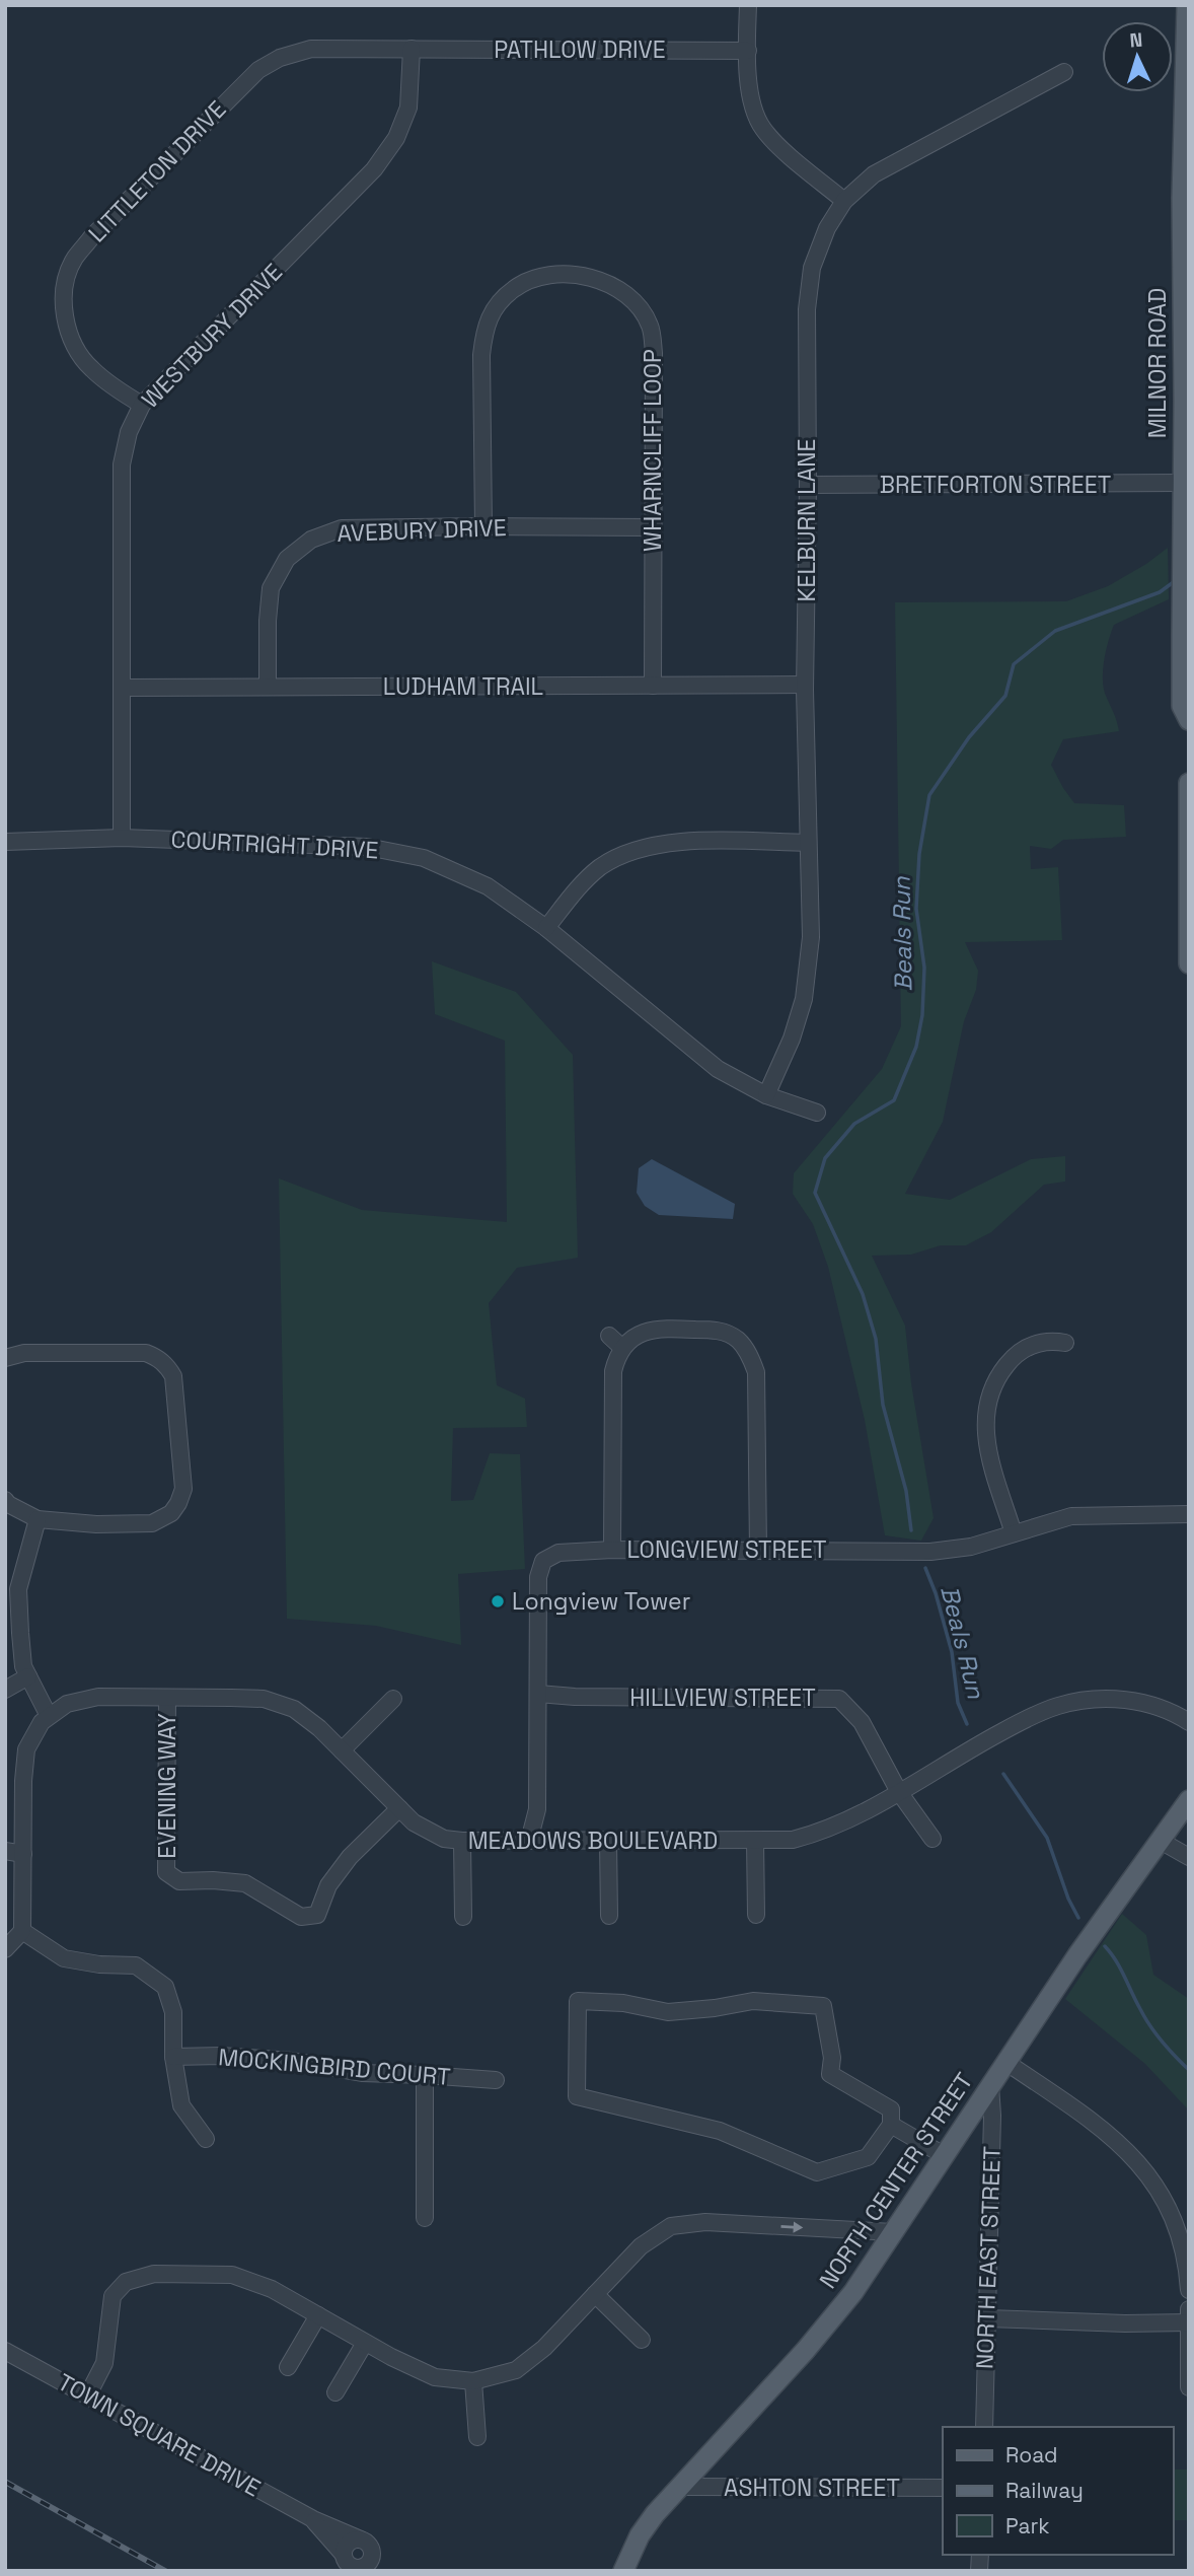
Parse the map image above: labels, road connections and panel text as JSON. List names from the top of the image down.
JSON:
{
  "streets": {
    "main road": ["MILNOR ROAD", "NORTH CENTER STREET"],
    "street": [
      "PATHLOW DRIVE",
      "LITTLETON DRIVE",
      "WESTBURY DRIVE",
      "WHARNCLIFF LOOP",
      "BRETFORTON STREET",
      "KELBURN LANE",
      "AVEBURY DRIVE",
      "LUDHAM TRAIL",
      "COURTRIGHT DRIVE",
      "LONGVIEW STREET",
      "HILLVIEW STREET",
      "EVENING WAY",
      "MEADOWS BOULEVARD",
      "MOCKINGBIRD COURT",
      "NORTH EAST STREET",
      "TOWN SQUARE DRIVE",
      "ASHTON STREET"
    ]
  },
  "crossings": [
    ["PATHLOW DRIVE", "LITTLETON DRIVE"],
    ["PATHLOW DRIVE", "WESTBURY DRIVE"],
    ["LITTLETON DRIVE", "WESTBURY DRIVE"],
    ["WESTBURY DRIVE", "LUDHAM TRAIL"],
    ["WESTBURY DRIVE", "COURTRIGHT DRIVE"],
    ["MILNOR ROAD", "BRETFORTON STREET"],
    ["WHARNCLIFF LOOP", "AVEBURY DRIVE"],
    ["WHARNCLIFF LOOP", "LUDHAM TRAIL"],
    ["BRETFORTON STREET", "KELBURN LANE"],
    ["KELBURN LANE", "LUDHAM TRAIL"],
    ["KELBURN LANE", "COURTRIGHT DRIVE"],
    ["AVEBURY DRIVE", "LUDHAM TRAIL"],
    ["LONGVIEW STREET", "HILLVIEW STREET"],
    ["LONGVIEW STREET", "MEADOWS BOULEVARD"],
    ["HILLVIEW STREET", "MEADOWS BOULEVARD"],
    ["EVENING WAY", "MEADOWS BOULEVARD"],
    ["NORTH CENTER STREET", "NORTH EAST STREET"],
    ["NORTH CENTER STREET", "ASHTON STREET"]
  ],
  "water": ["Beals Run"],
  "places": ["Longview Tower"],
  "legend": ["Road", "Railway", "Park"],
  "north": "top"
}
